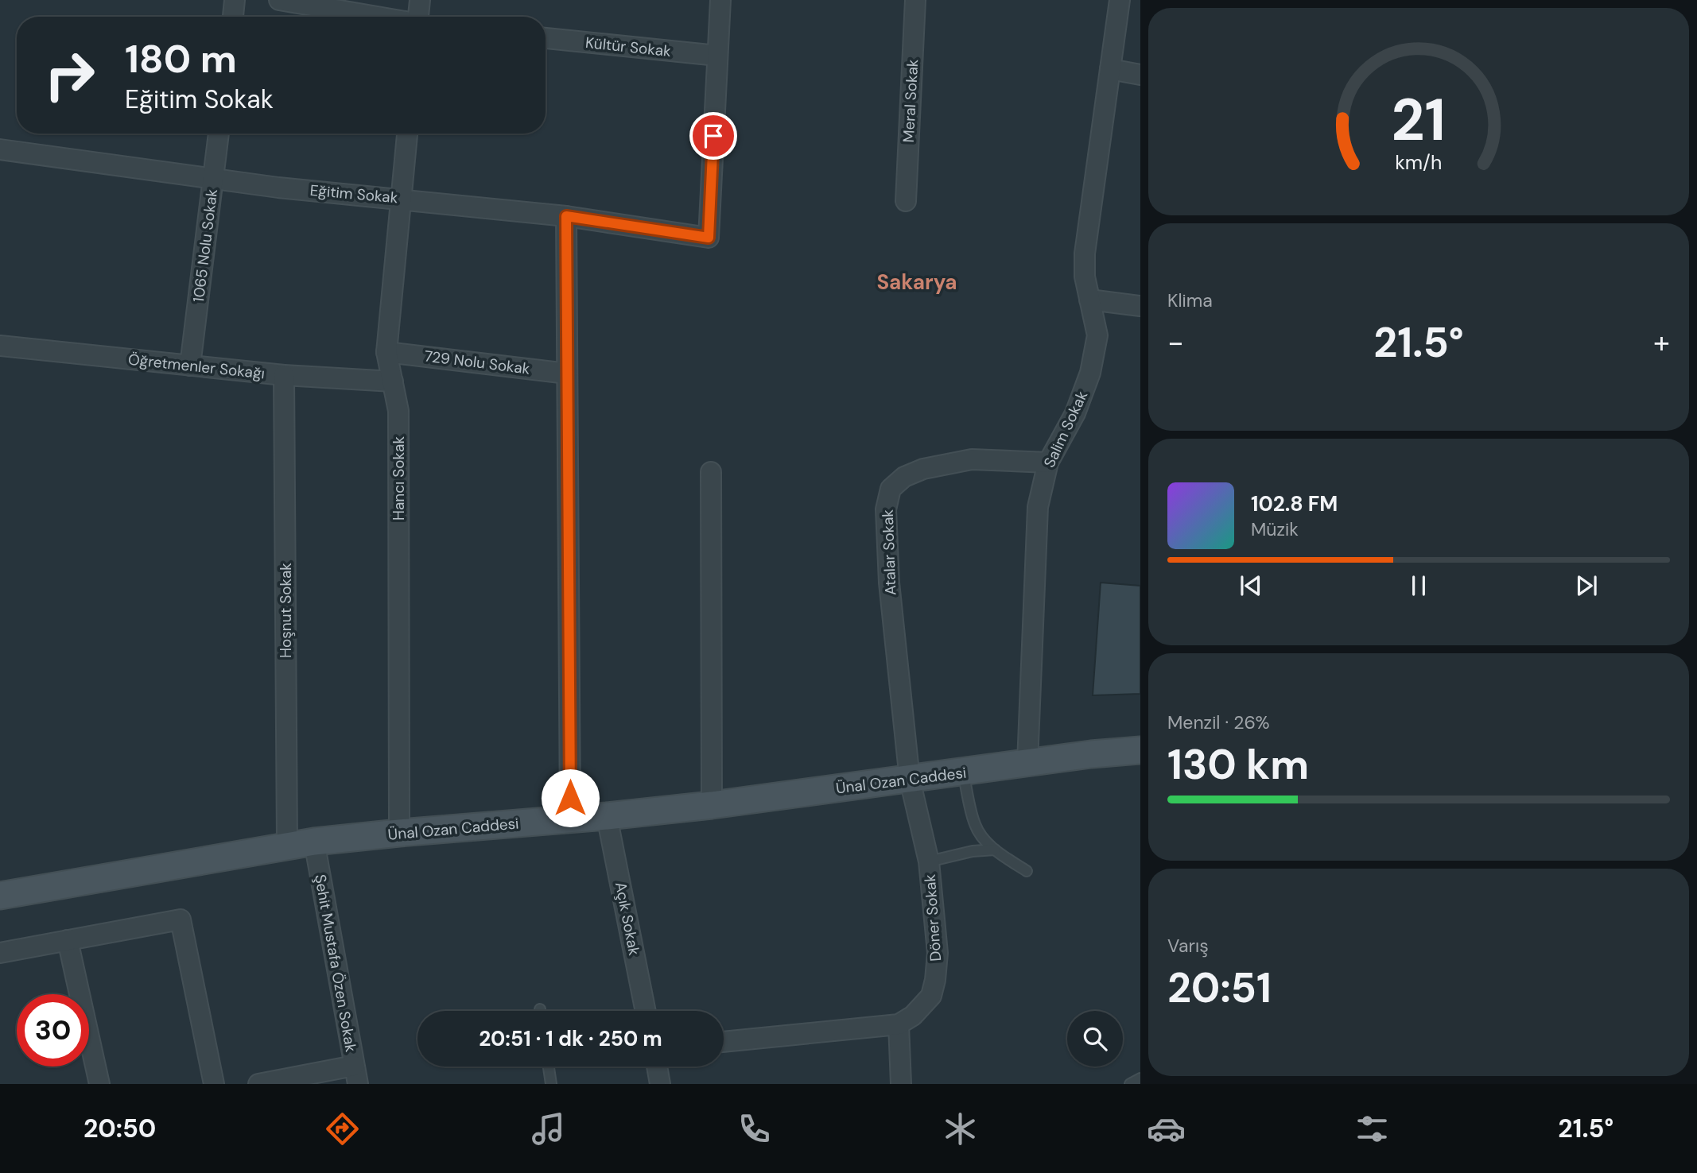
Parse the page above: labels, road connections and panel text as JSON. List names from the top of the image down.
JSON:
{
  "streets": {
    "main road": ["Ünal Ozan Caddesi"],
    "street": [
      "Kültür Sokak",
      "Meral Sokak",
      "Eğitim Sokak",
      "1065 Nolu Sokak",
      "729 Nolu Sokak",
      "Öğretmenler Sokağı",
      "Salim Sokak",
      "Hancı Sokak",
      "Atalar Sokak",
      "Hoşnut Sokak",
      "Döner Sokak",
      "Açık Sokak",
      "Şehit Mustafa Özen Sokak"
    ]
  },
  "crossings": [
    ["Kültür Sokak", "Eğitim Sokak"],
    ["Eğitim Sokak", "1065 Nolu Sokak"],
    ["Eğitim Sokak", "Hancı Sokak"],
    ["1065 Nolu Sokak", "Öğretmenler Sokağı"],
    ["729 Nolu Sokak", "Hancı Sokak"],
    ["Öğretmenler Sokağı", "Hancı Sokak"],
    ["Öğretmenler Sokağı", "Hoşnut Sokak"],
    ["Salim Sokak", "Atalar Sokak"],
    ["Salim Sokak", "Ünal Ozan Caddesi"],
    ["Hancı Sokak", "Ünal Ozan Caddesi"],
    ["Atalar Sokak", "Ünal Ozan Caddesi"],
    ["Atalar Sokak", "Döner Sokak"],
    ["Hoşnut Sokak", "Ünal Ozan Caddesi"],
    ["Ünal Ozan Caddesi", "Döner Sokak"],
    ["Ünal Ozan Caddesi", "Açık Sokak"],
    ["Ünal Ozan Caddesi", "Şehit Mustafa Özen Sokak"]
  ],
  "districts": ["Sakarya"],
  "page": {
    "turn": ["180 m", "Eğitim Sokak"],
    "tile": [
      "Klima",
      ["Menzil · 26%", "130 km"],
      ["Varış", "20:51"]
    ],
    "heat": ["−", "21.5°", "+"],
    "song": ["102.8 FM", "Müzik"],
    "limit": "30",
    "trip": "20:51 · 1 dk · 250 m",
    "tabs": ["20:50", "21.5°"],
    "gauge": ["21", "km/h"]
  }
}
